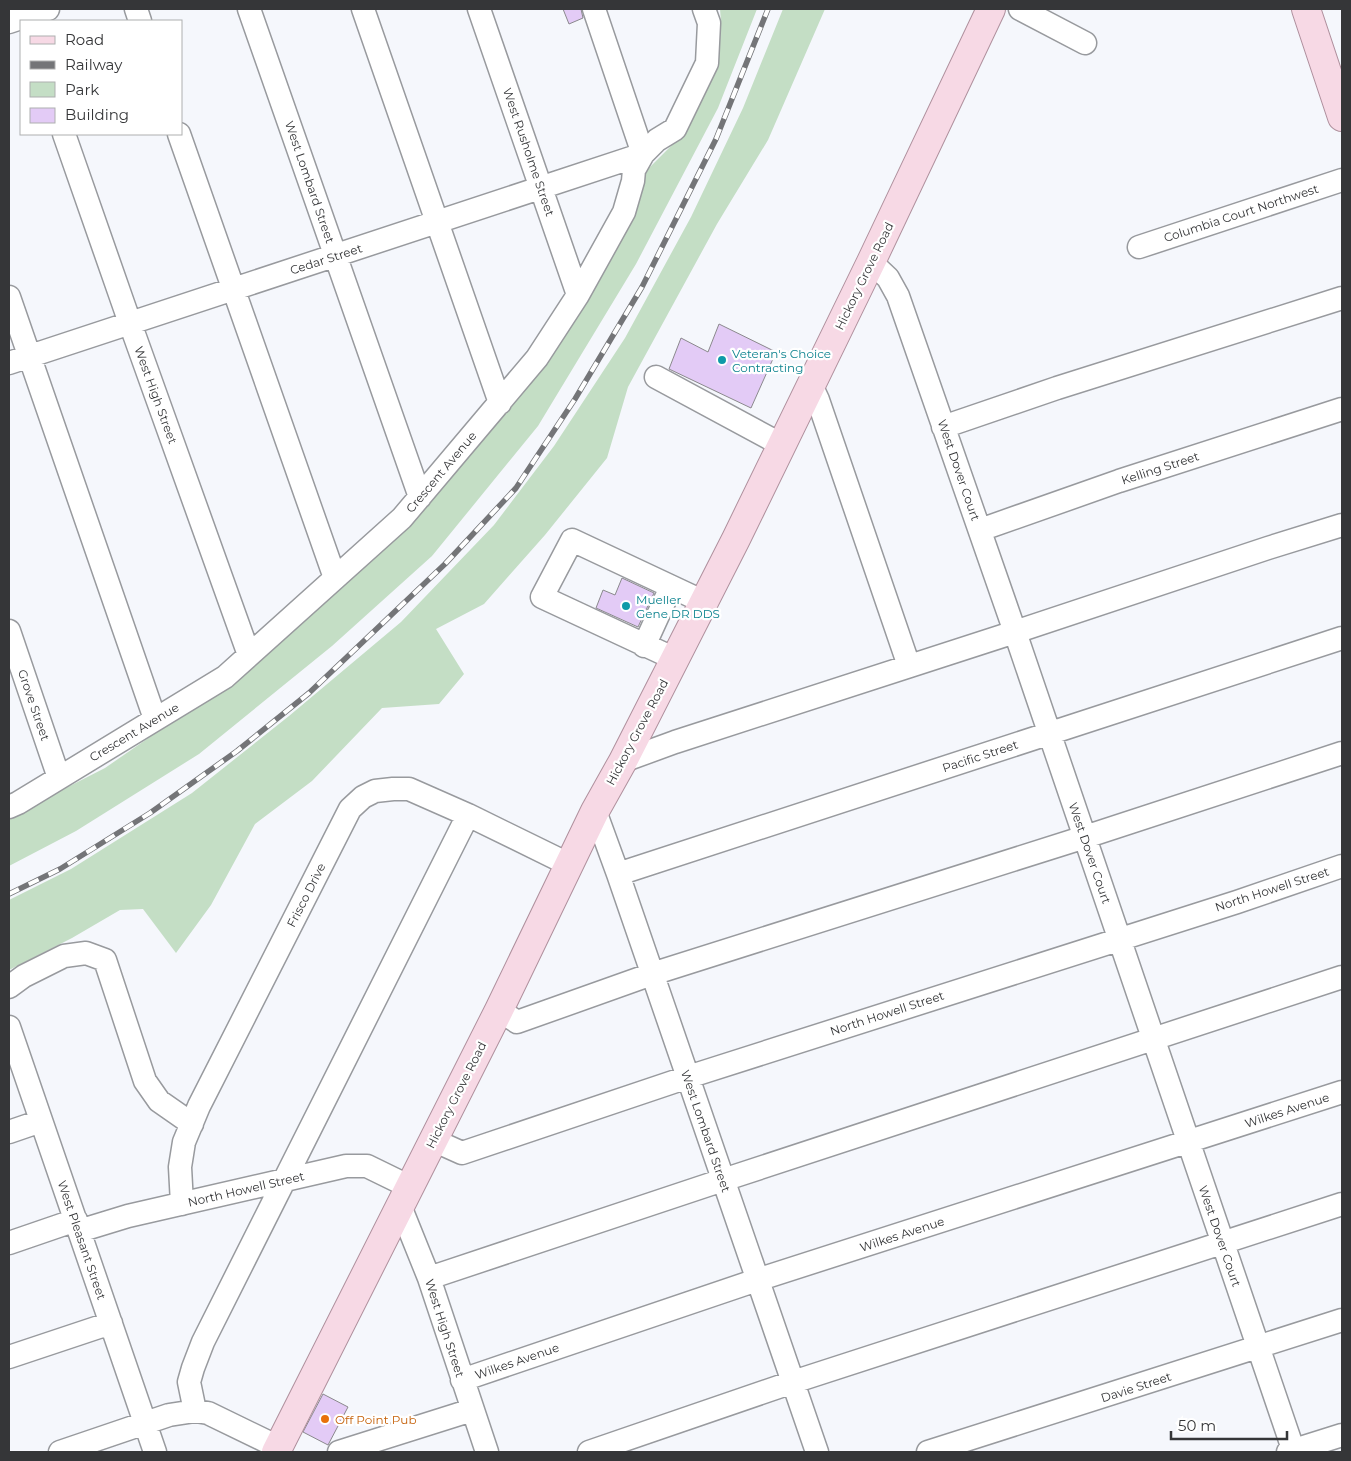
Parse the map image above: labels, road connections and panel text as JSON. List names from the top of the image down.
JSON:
{
  "streets": {
    "main road": ["Hickory Grove Road"],
    "street": [
      "West Rusholme Street",
      "West Lombard Street",
      "Columbia Court Northwest",
      "Cedar Street",
      "West High Street",
      "Kelling Street",
      "West Dover Court",
      "Crescent Avenue",
      "Grove Street",
      "Pacific Street",
      "North Howell Street",
      "Frisco Drive",
      "Wilkes Avenue",
      "West Pleasant Street",
      "Davie Street"
    ]
  },
  "crossings": [
    ["West Rusholme Street", "Cedar Street"],
    ["West Rusholme Street", "Crescent Avenue"],
    ["West Lombard Street", "Cedar Street"],
    ["West Lombard Street", "Hickory Grove Road"],
    ["West Lombard Street", "Crescent Avenue"],
    ["West Lombard Street", "Pacific Street"],
    ["West Lombard Street", "North Howell Street"],
    ["West Lombard Street", "Wilkes Avenue"],
    ["Cedar Street", "West High Street"],
    ["Cedar Street", "Crescent Avenue"],
    ["Hickory Grove Road", "West High Street"],
    ["Hickory Grove Road", "West Dover Court"],
    ["Hickory Grove Road", "North Howell Street"],
    ["Hickory Grove Road", "Frisco Drive"],
    ["West High Street", "Crescent Avenue"],
    ["West High Street", "North Howell Street"],
    ["West High Street", "Wilkes Avenue"],
    ["Kelling Street", "West Dover Court"],
    ["West Dover Court", "Pacific Street"],
    ["West Dover Court", "North Howell Street"],
    ["West Dover Court", "Wilkes Avenue"],
    ["West Dover Court", "Davie Street"],
    ["Crescent Avenue", "Grove Street"],
    ["North Howell Street", "Frisco Drive"],
    ["North Howell Street", "West Pleasant Street"]
  ],
  "places": ["Veteran's Choice Contracting", "Mueller Gene DR DDS", "Off Point Pub"],
  "legend": [
    "Road",
    "Railway",
    "Park",
    "Building"
  ],
  "scale_bar": "50 m"
}
